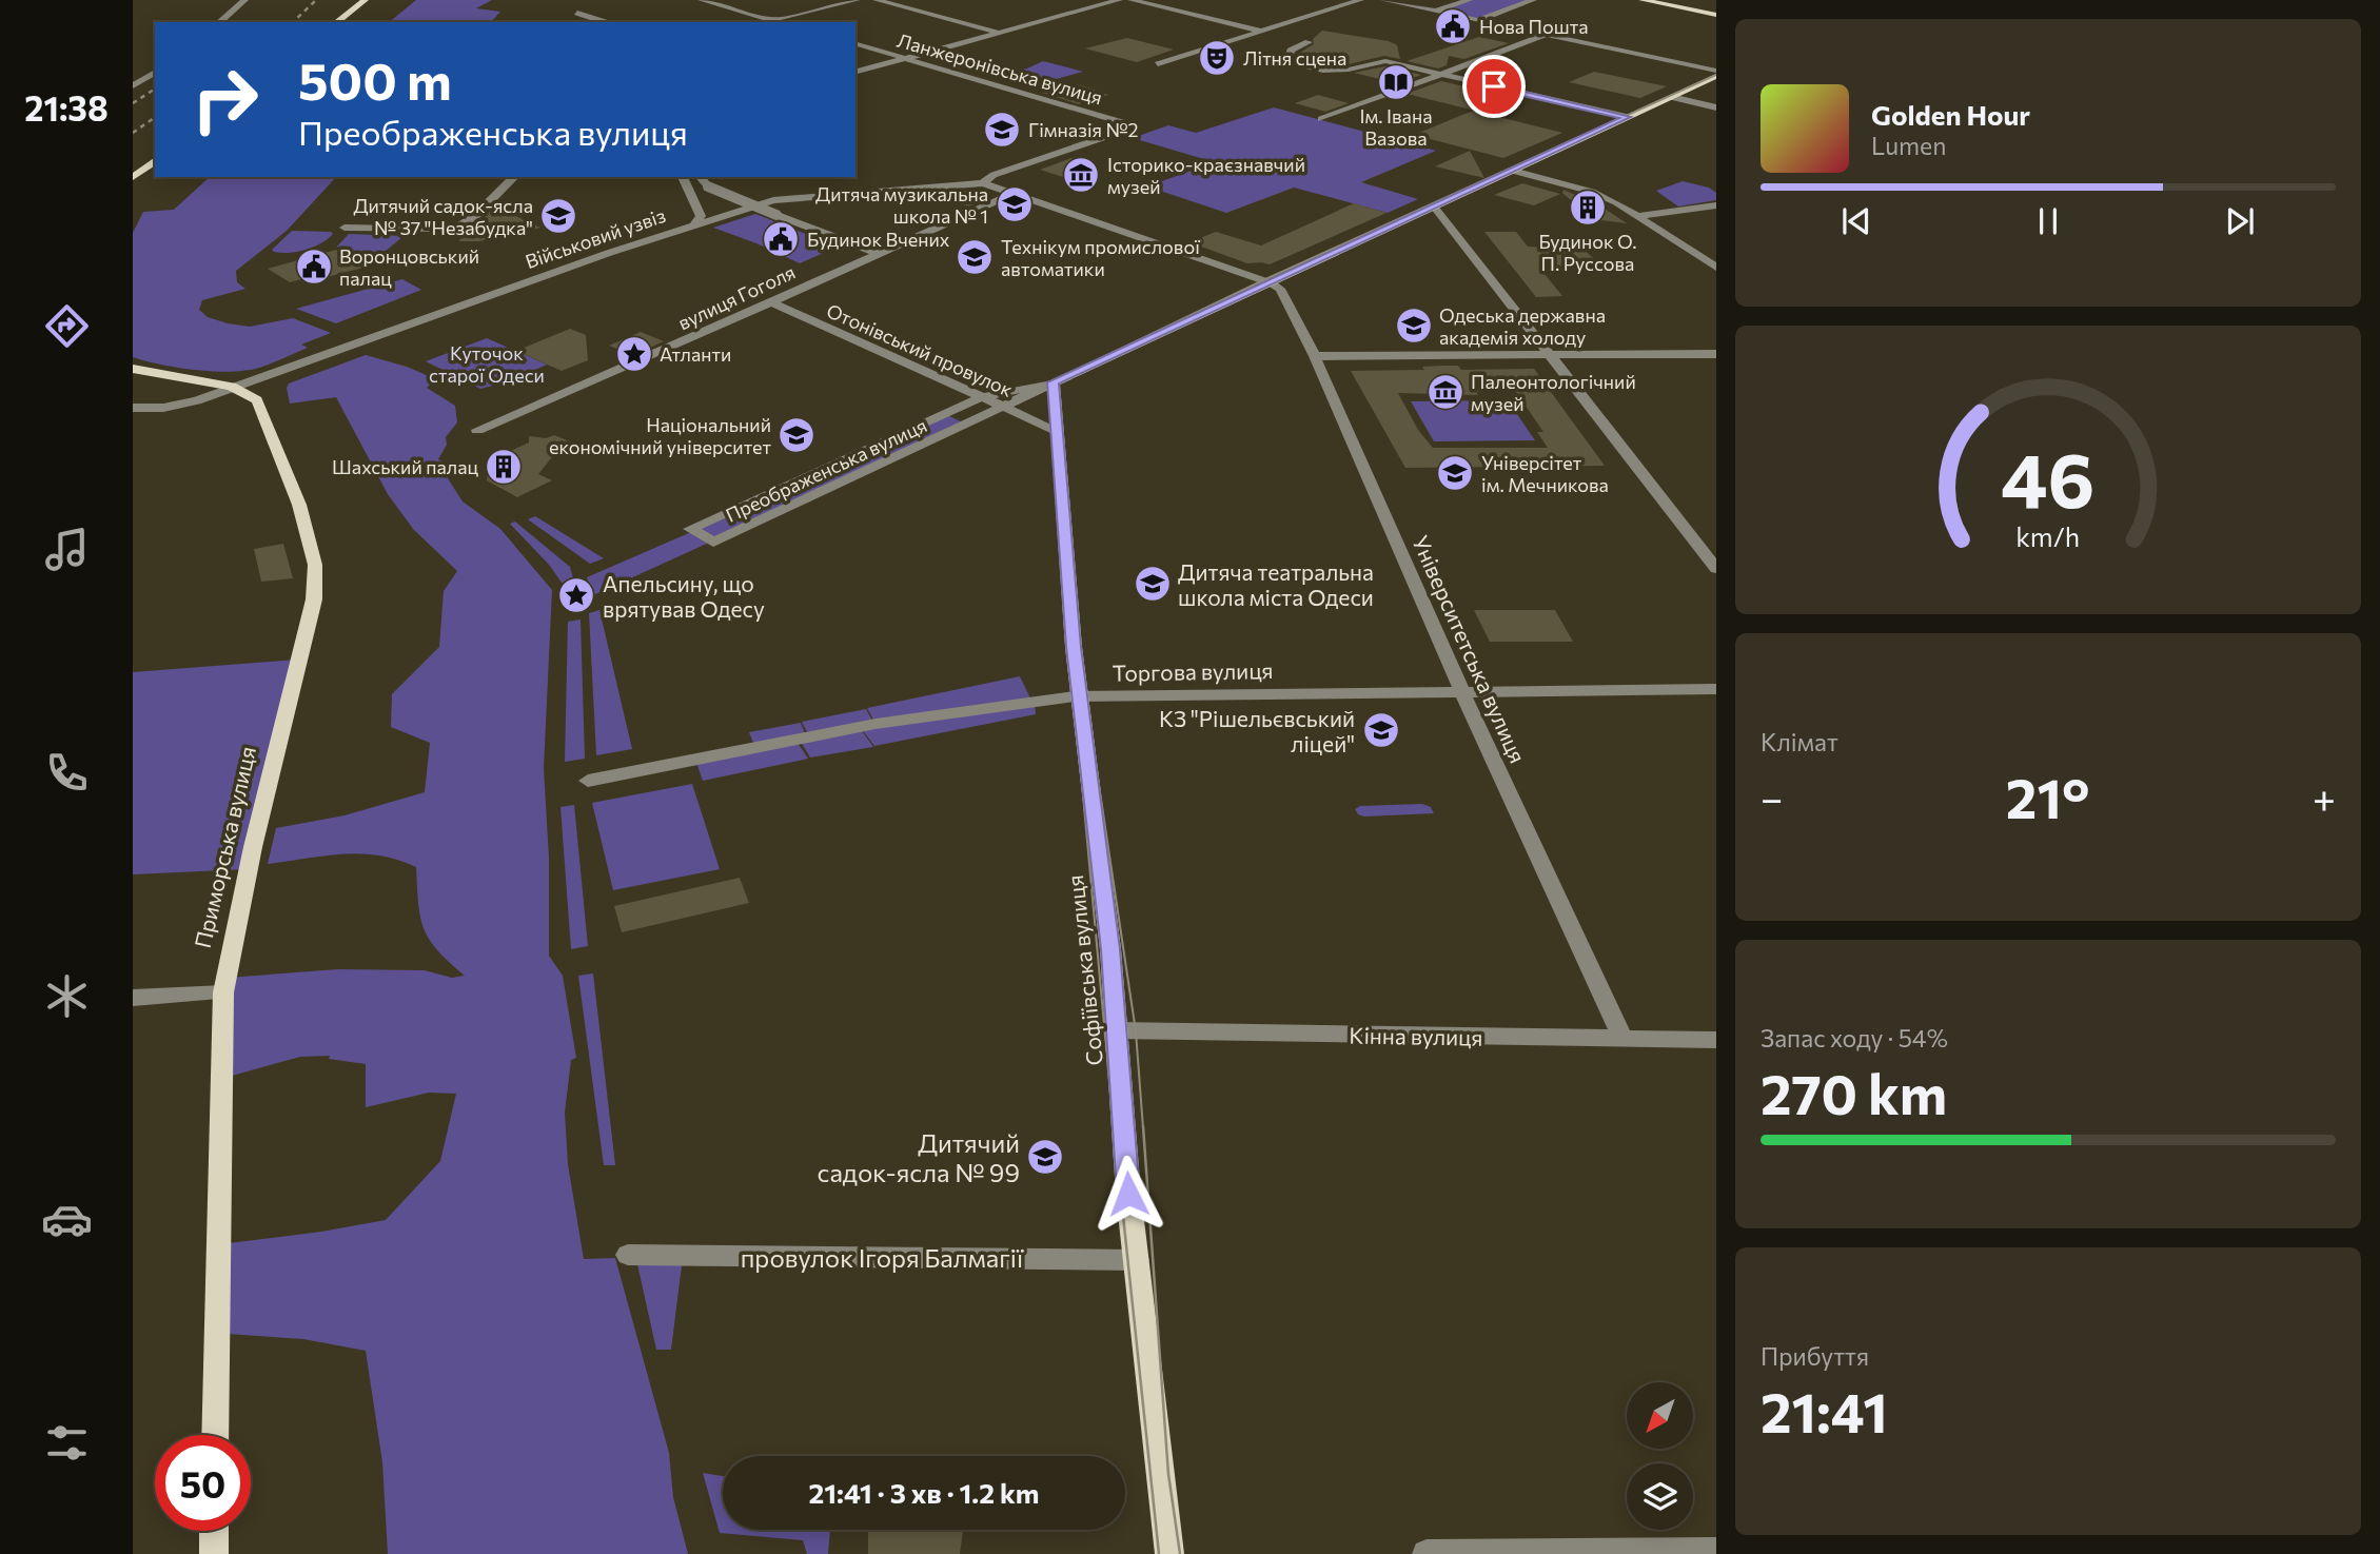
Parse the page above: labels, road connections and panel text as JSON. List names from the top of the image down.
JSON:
{
  "streets": {
    "main road": ["Преображенська вулиця", "Приморська вулиця", "Софіївська вулиця"],
    "street": [
      "Ланжеронівська вулиця",
      "Військовий узвіз",
      "вулиця Гоголя",
      "Отонівський провулок",
      "Університетська вулиця",
      "Торгова вулиця",
      "Кінна вулиця",
      "провулок Ігоря Балмагії"
    ]
  },
  "crossings": [
    ["Ланжеронівська вулиця", "Військовий узвіз"],
    ["Військовий узвіз", "Приморська вулиця"],
    ["вулиця Гоголя", "Отонівський провулок"],
    ["Отонівський провулок", "Преображенська вулиця"],
    ["Отонівський провулок", "Софіївська вулиця"],
    ["Преображенська вулиця", "Університетська вулиця"],
    ["Преображенська вулиця", "Софіївська вулиця"],
    ["Університетська вулиця", "Торгова вулиця"],
    ["Університетська вулиця", "Кінна вулиця"],
    ["Торгова вулиця", "Софіївська вулиця"],
    ["Софіївська вулиця", "Кінна вулиця"],
    ["Софіївська вулиця", "провулок Ігоря Балмагії"]
  ],
  "parks": ["Куточок старої Одеси"],
  "places": {
    "public building": ["Нова Пошта", "Будинок Вчених", "Воронцовський палац"],
    "theatre": ["Літня сцена"],
    "library": ["Ім. Івана Вазова"],
    "school or university": [
      "Гімназія №2",
      "Дитяча музикальна школа № 1",
      "Дитячий садок-ясла № 37 \"Незабудка\"",
      "Технікум промислової автоматики",
      "Одеська державна академія холоду",
      "Національний економічний університет",
      "Універсітет ім. Мечникова",
      "Дитяча театральна школа міста Одеси",
      "КЗ \"Рішельєвський ліцей\"",
      "Дитячий садок-ясла № 99"
    ],
    "museum": ["Історико-краєзнавчий музей", "Палеонтологічний музей"],
    "building": ["Будинок О. П. Руссова", "Шахський палац"],
    "place": ["Атланти", "Апельсину, що врятував Одесу"]
  },
  "north": "bottom left",
  "page": {
    "tabs": "21:38",
    "turn": ["500 m", "Преображенська вулиця"],
    "song": ["Golden Hour", "Lumen"],
    "tile": [
      "Клімат",
      ["Запас ходу · 54%", "270 km"],
      ["Прибуття", "21:41"]
    ],
    "heat": ["−", "21°", "+"],
    "limit": "50",
    "trip": "21:41 · 3 хв · 1.2 km",
    "gauge": ["46", "km/h"]
  }
}
